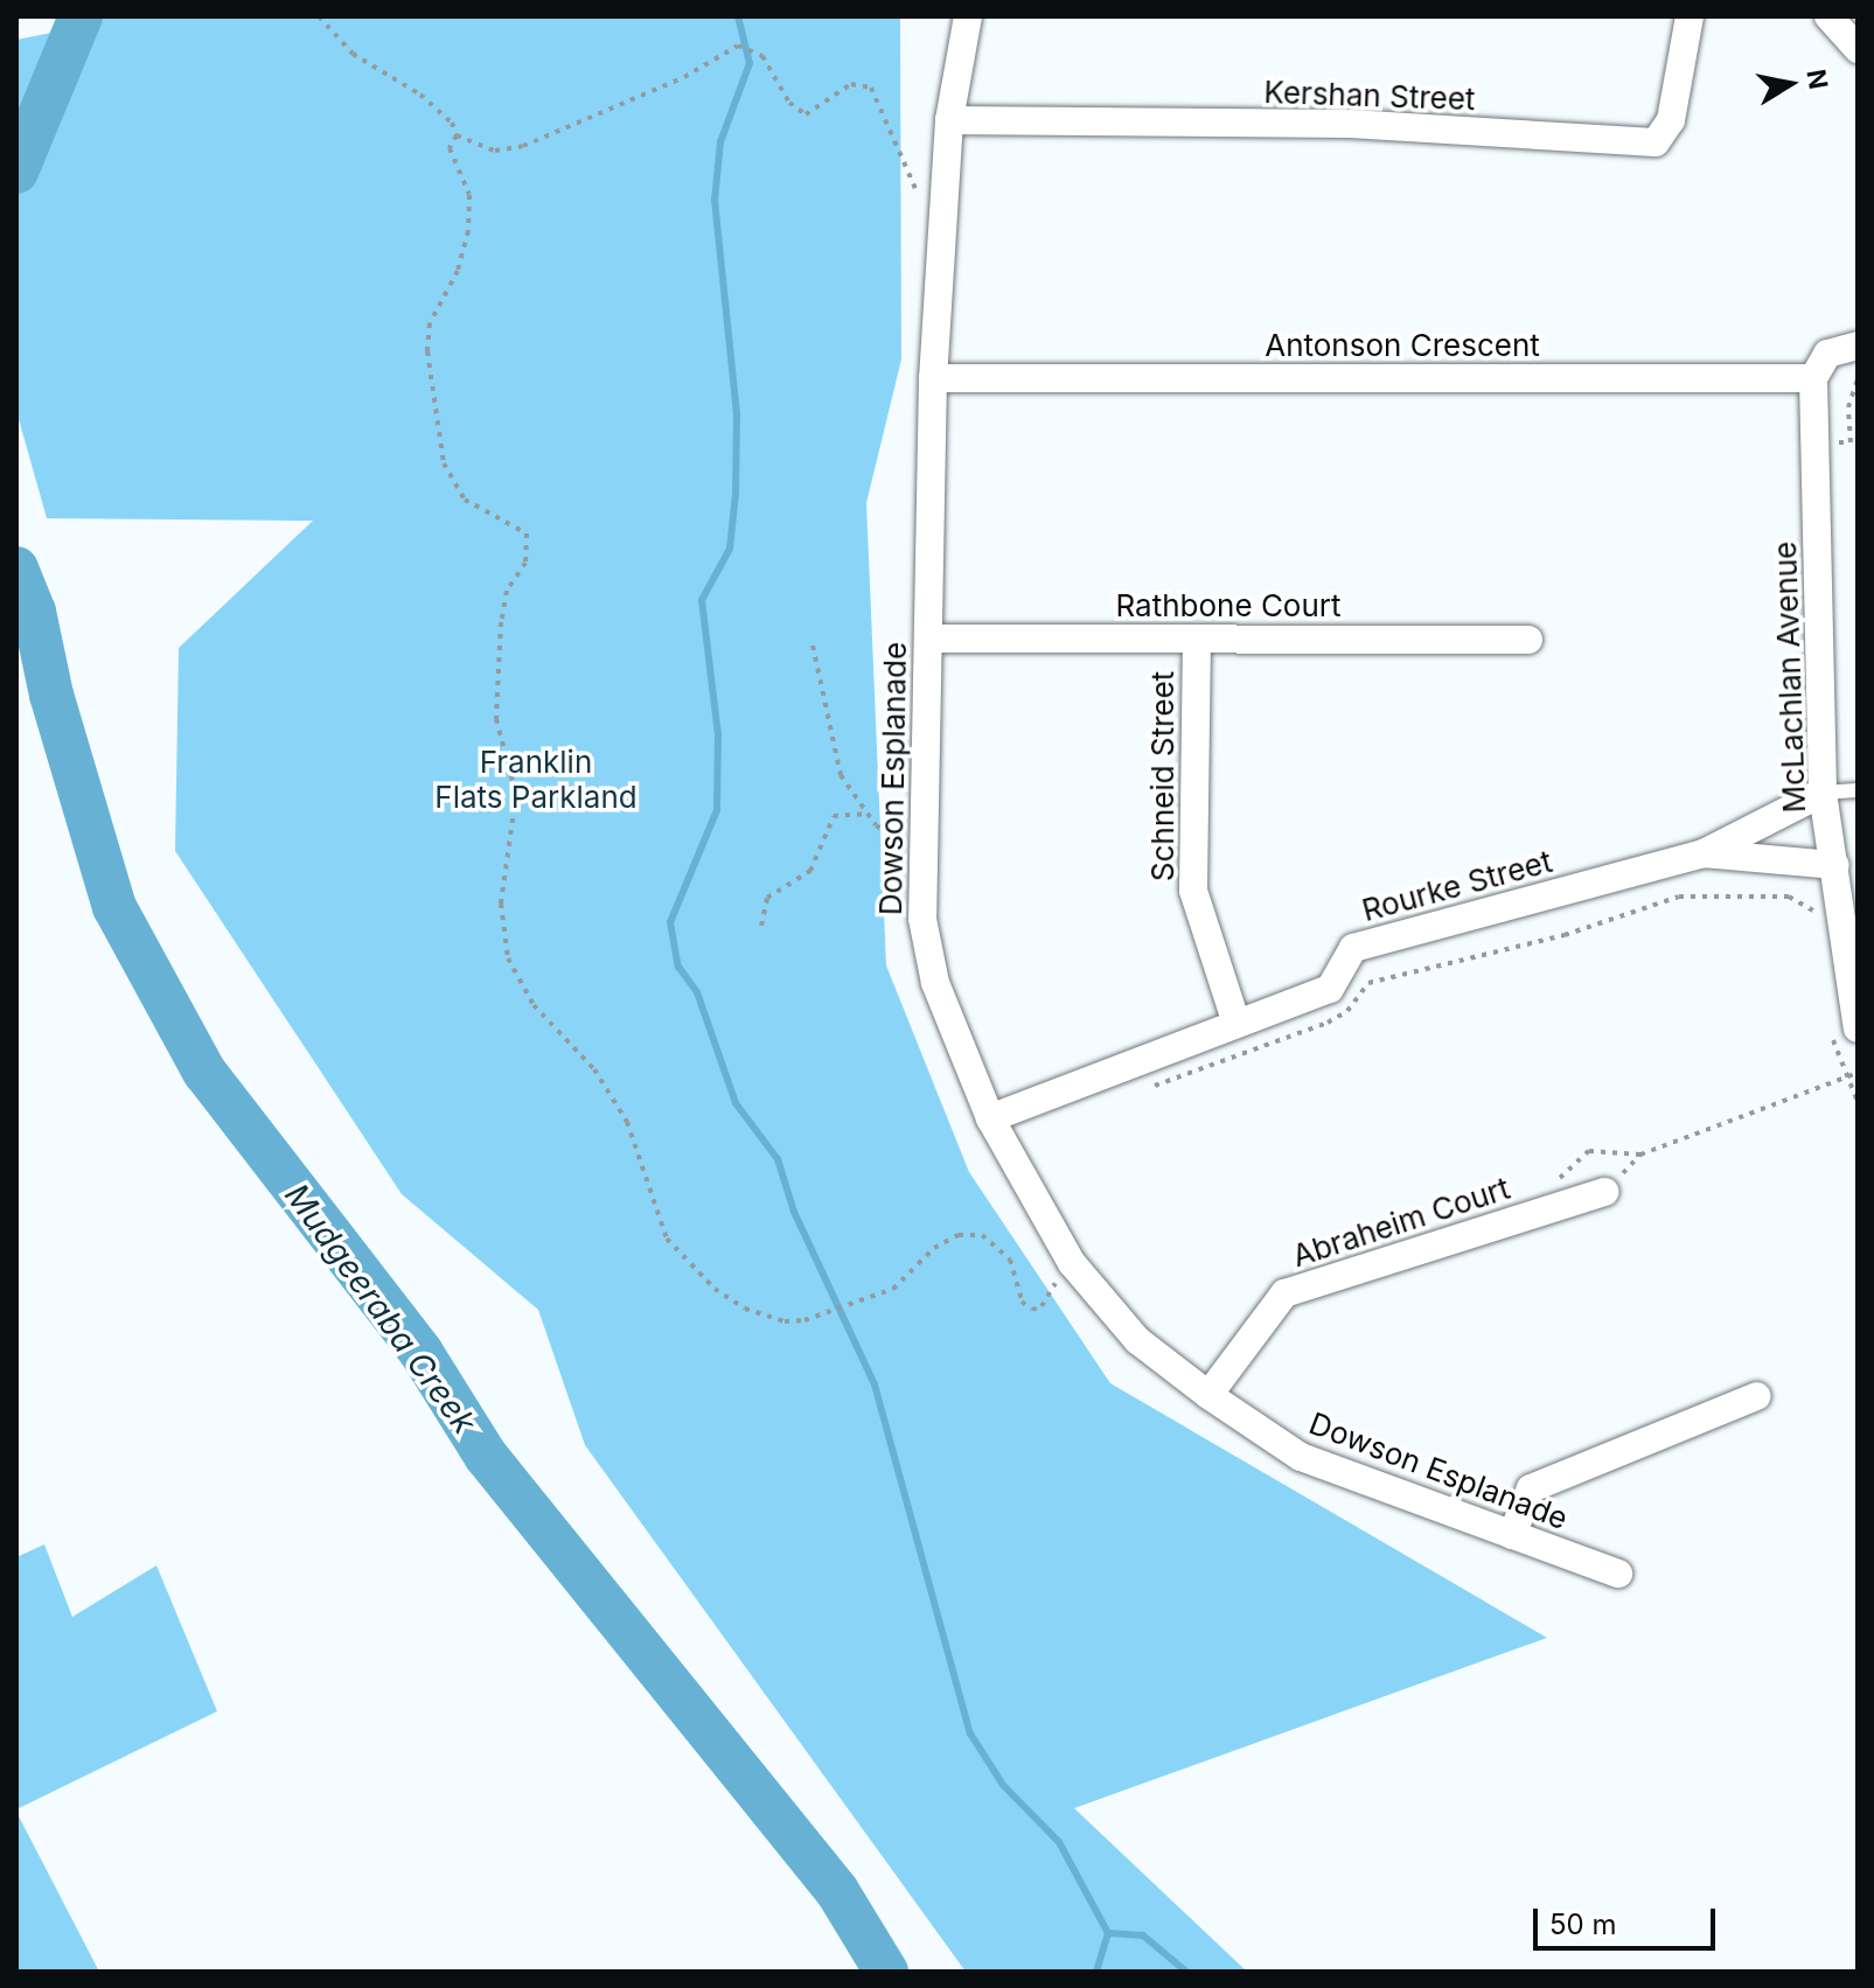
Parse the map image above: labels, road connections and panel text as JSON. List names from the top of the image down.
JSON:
{
  "streets": {
    "street": [
      "Kershan Street",
      "Antonson Crescent",
      "Rathbone Court",
      "McLachlan Avenue",
      "Schneid Street",
      "Dowson Esplanade",
      "Rourke Street",
      "Abraheim Court"
    ]
  },
  "crossings": [
    ["Kershan Street", "Dowson Esplanade"],
    ["Antonson Crescent", "McLachlan Avenue"],
    ["Antonson Crescent", "Dowson Esplanade"],
    ["Rathbone Court", "Schneid Street"],
    ["Rathbone Court", "Dowson Esplanade"],
    ["McLachlan Avenue", "Rourke Street"],
    ["Schneid Street", "Rourke Street"],
    ["Dowson Esplanade", "Rourke Street"],
    ["Dowson Esplanade", "Abraheim Court"]
  ],
  "water": ["Mudgeeraba Creek"],
  "parks": ["Franklin Flats Parkland"],
  "scale_bar": "50 m",
  "north": "right"
}
